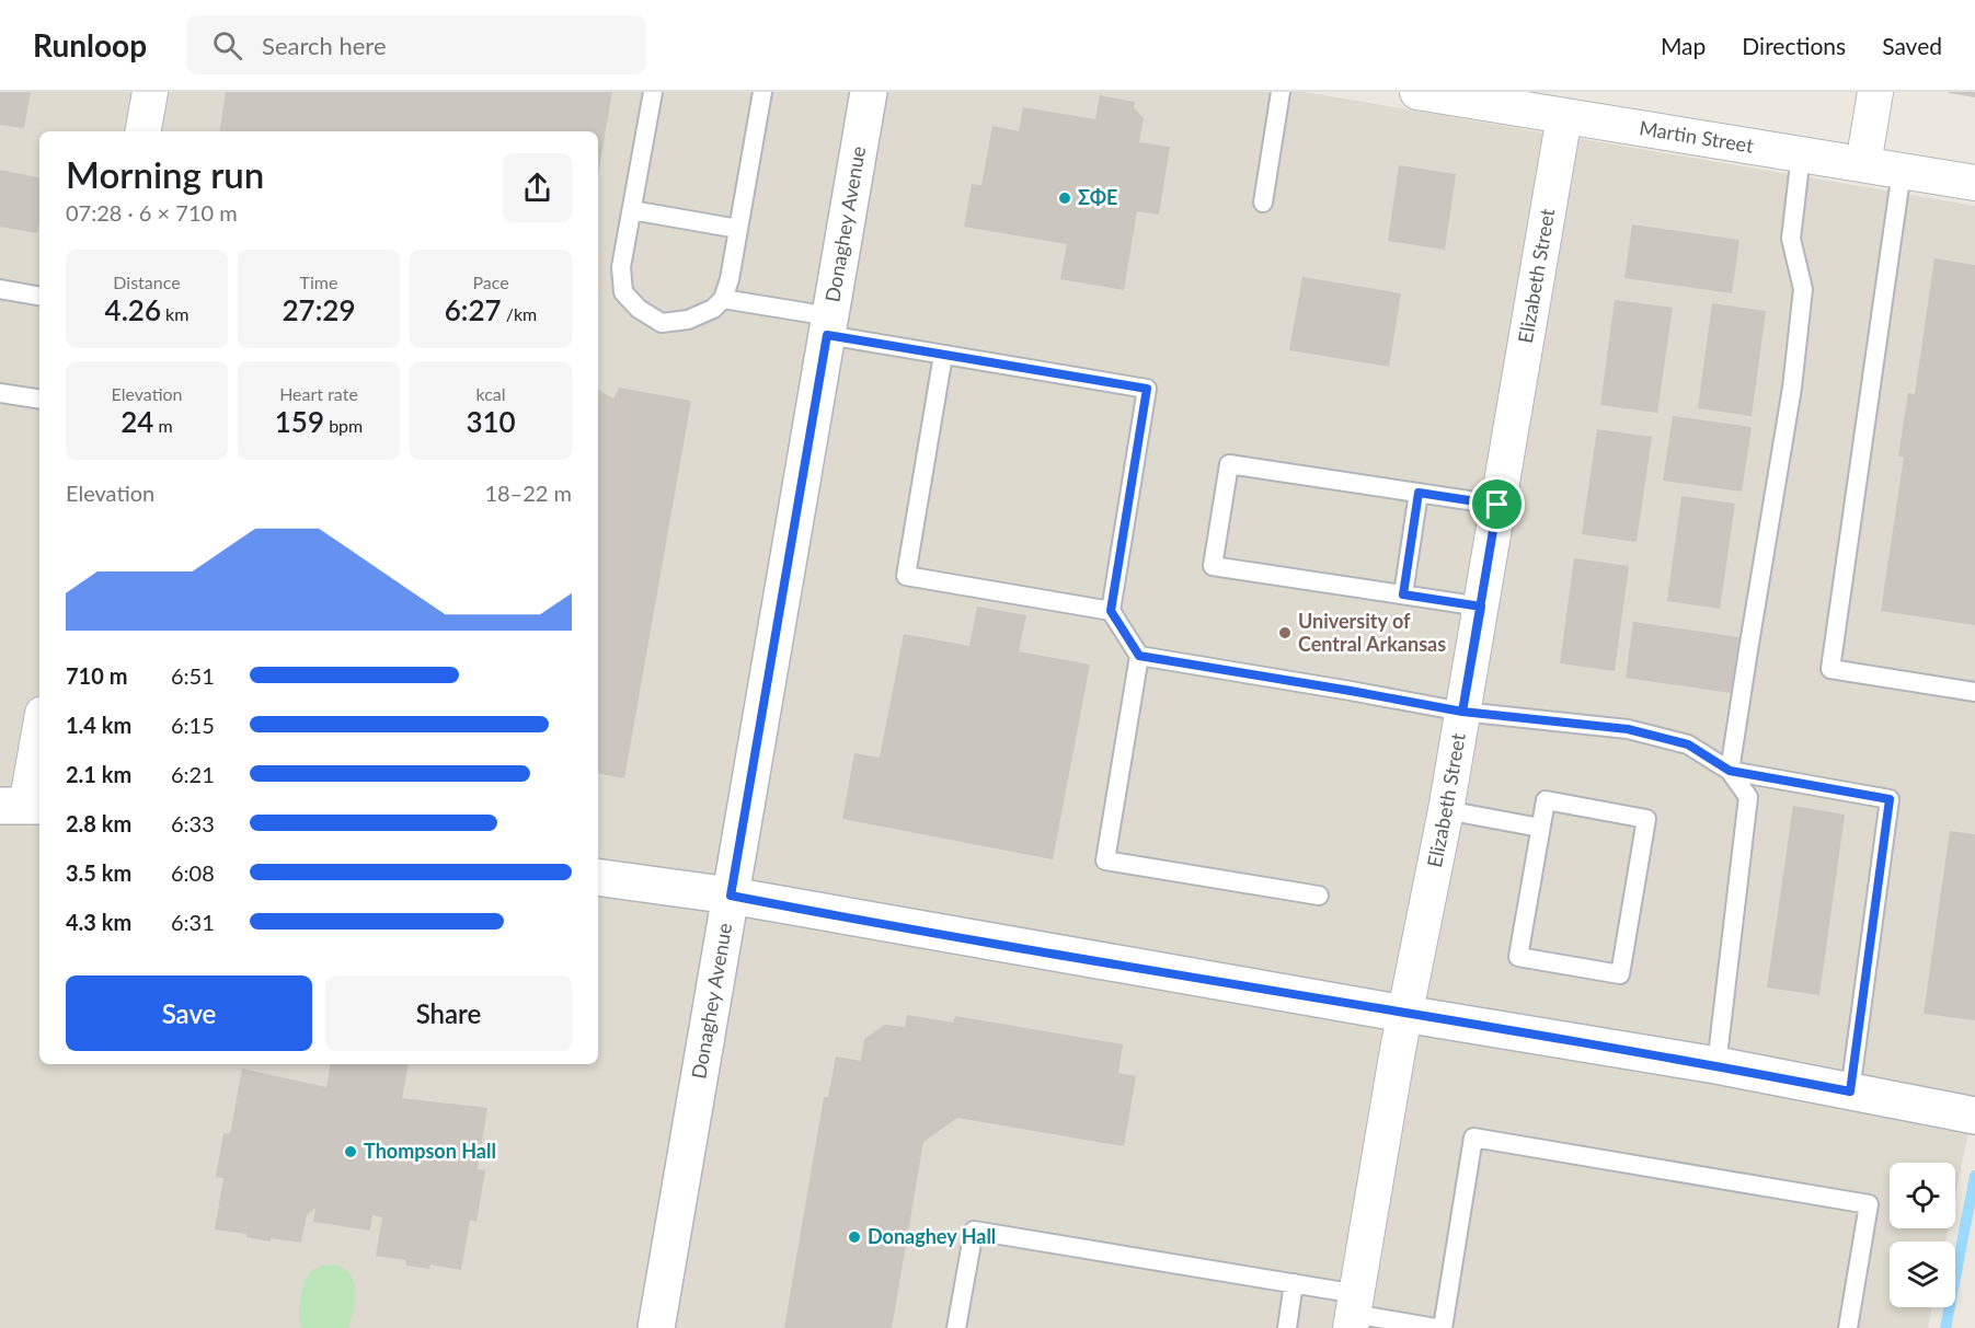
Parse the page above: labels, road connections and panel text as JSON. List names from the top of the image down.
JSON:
{
  "streets": {
    "street": ["Martin Street", "Donaghey Avenue", "Elizabeth Street"]
  },
  "crossings": [
    ["Martin Street", "Elizabeth Street"]
  ],
  "places": [
    "ΣΦΕ",
    "University of Central Arkansas",
    "Thompson Hall",
    "Donaghey Hall"
  ],
  "page": {
    "header": "Runloop",
    "search": "Search here",
    "nav": ["Map", "Directions", "Saved"],
    "heading": ["Morning run", "07:28 · 6 × 710 m"],
    "stats": [
      ["Distance", "4.26 km"],
      ["Time", "27:29"],
      ["Pace", "6:27 /km"],
      ["Elevation", "24 m"],
      ["Heart rate", "159 bpm"],
      ["kcal", "310"]
    ],
    "chart": ["Elevation", "18–22 m"],
    "list": [
      {
        "name": "710 m",
        "note": "6:51"
      },
      {
        "name": "1.4 km",
        "note": "6:15"
      },
      {
        "name": "2.1 km",
        "note": "6:21"
      },
      {
        "name": "2.8 km",
        "note": "6:33"
      },
      {
        "name": "3.5 km",
        "note": "6:08"
      },
      {
        "name": "4.3 km",
        "note": "6:31"
      }
    ],
    "buttons": ["Save", "Share"]
  }
}
